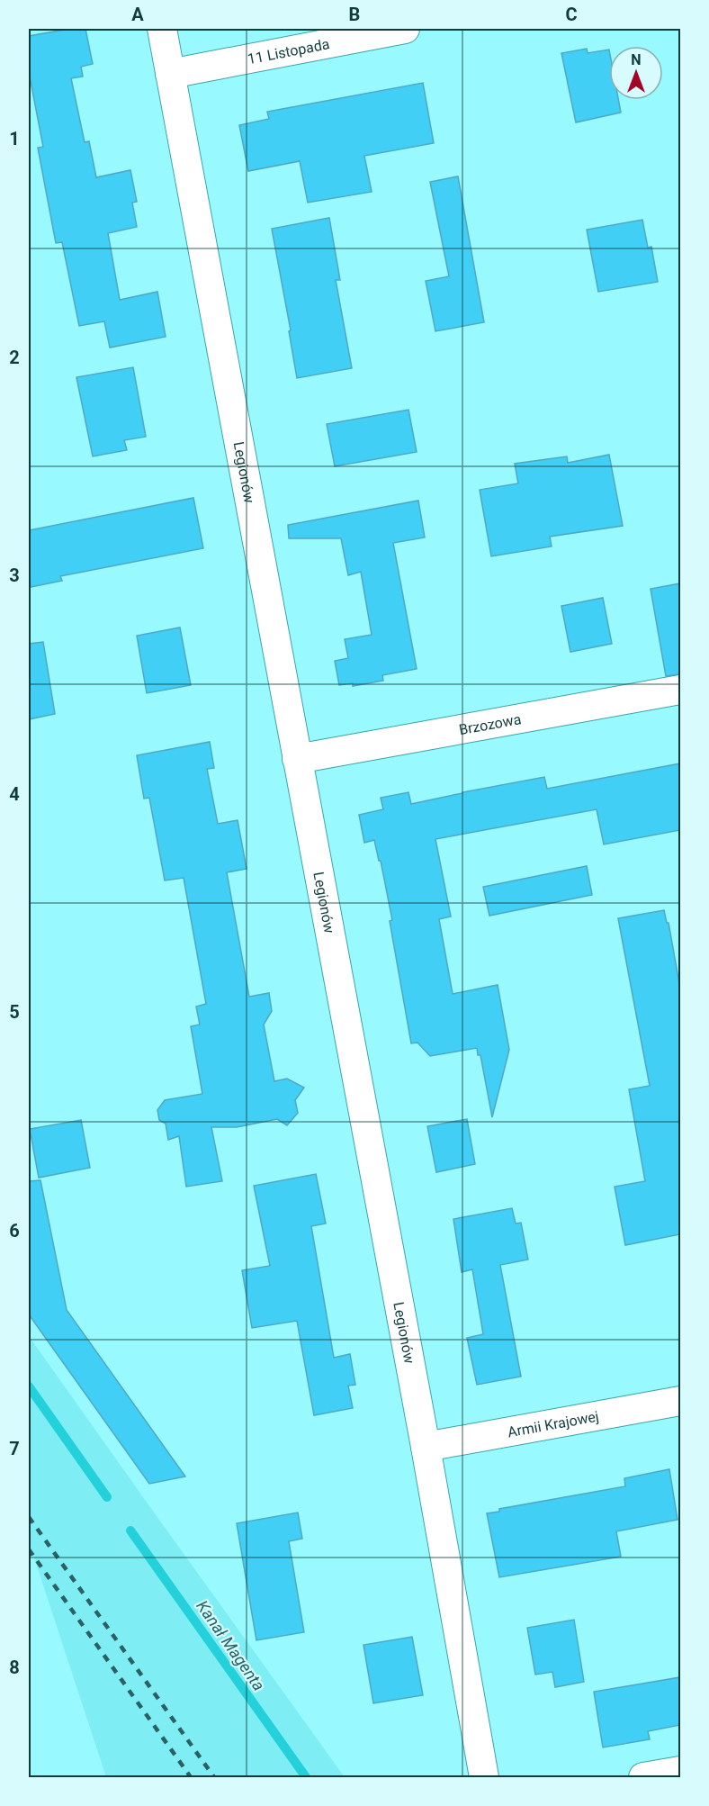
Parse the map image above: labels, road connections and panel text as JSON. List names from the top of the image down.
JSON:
{
  "streets": {
    "street": [
      "11 Listopada",
      "Legionów",
      "Brzozowa",
      "Armii Krajowej"
    ]
  },
  "crossings": [
    ["11 Listopada", "Legionów"],
    ["Legionów", "Brzozowa"],
    ["Legionów", "Armii Krajowej"]
  ],
  "water": ["Kanał Magenta"],
  "north": "top",
  "grid": {
    "columns": ["A", "B", "C"],
    "rows": [
      "1",
      "2",
      "3",
      "4",
      "5",
      "6",
      "7",
      "8"
    ]
  }
}
